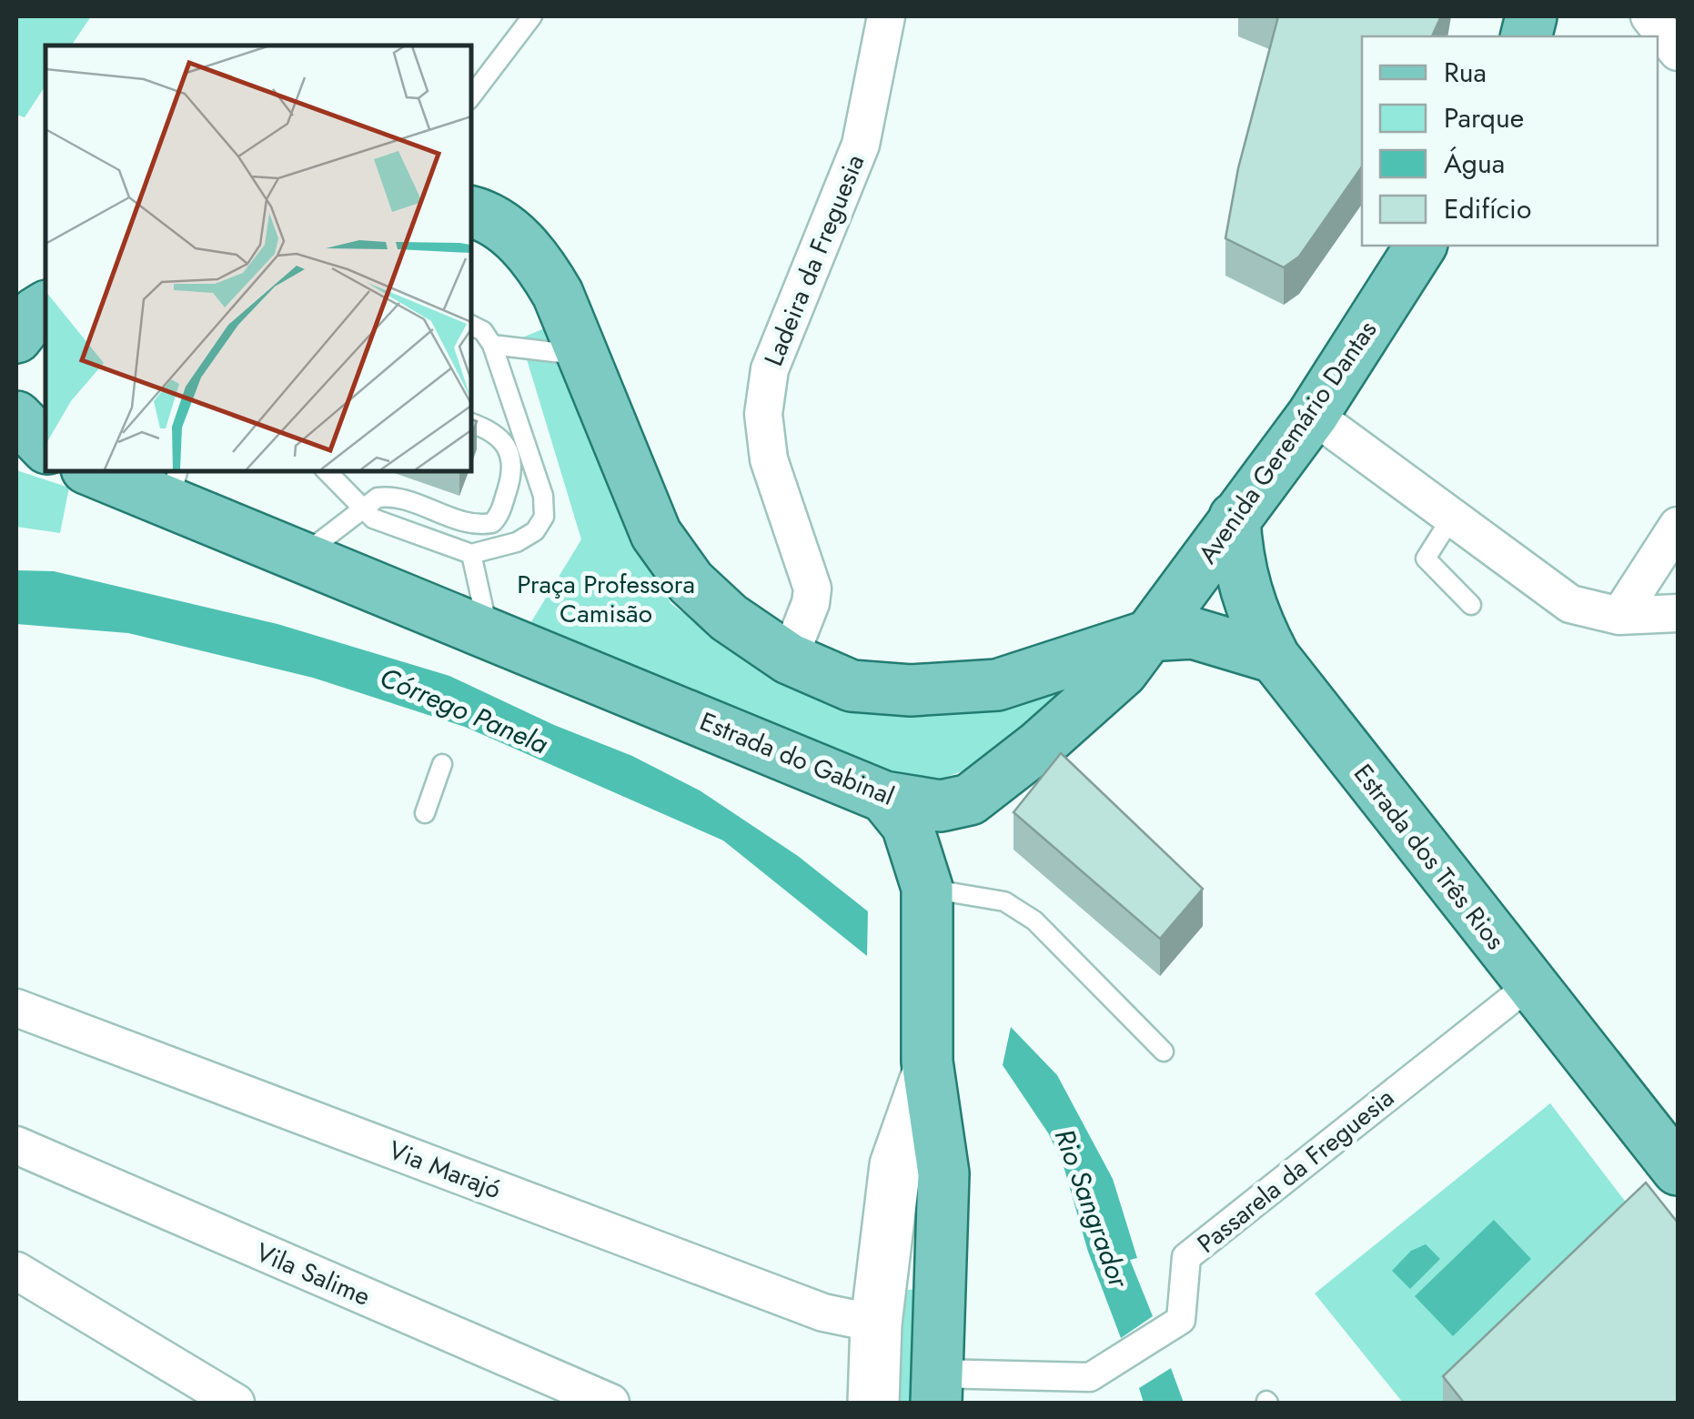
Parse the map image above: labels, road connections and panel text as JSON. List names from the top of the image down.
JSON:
{
  "streets": {
    "main road": ["Avenida Geremário Dantas", "Estrada do Gabinal", "Estrada dos Três Rios"],
    "street": [
      "Ladeira da Freguesia",
      "Via Marajó",
      "Passarela da Freguesia",
      "Vila Salime"
    ]
  },
  "crossings": [
    ["Avenida Geremário Dantas", "Estrada do Gabinal"],
    ["Avenida Geremário Dantas", "Estrada dos Três Rios"],
    ["Estrada dos Três Rios", "Passarela da Freguesia"]
  ],
  "water": ["Córrego Panela", "Rio Sangrador"],
  "parks": ["Praça Professora Camisão"],
  "legend": [
    "Rua",
    "Parque",
    "Água",
    "Edifício"
  ]
}
